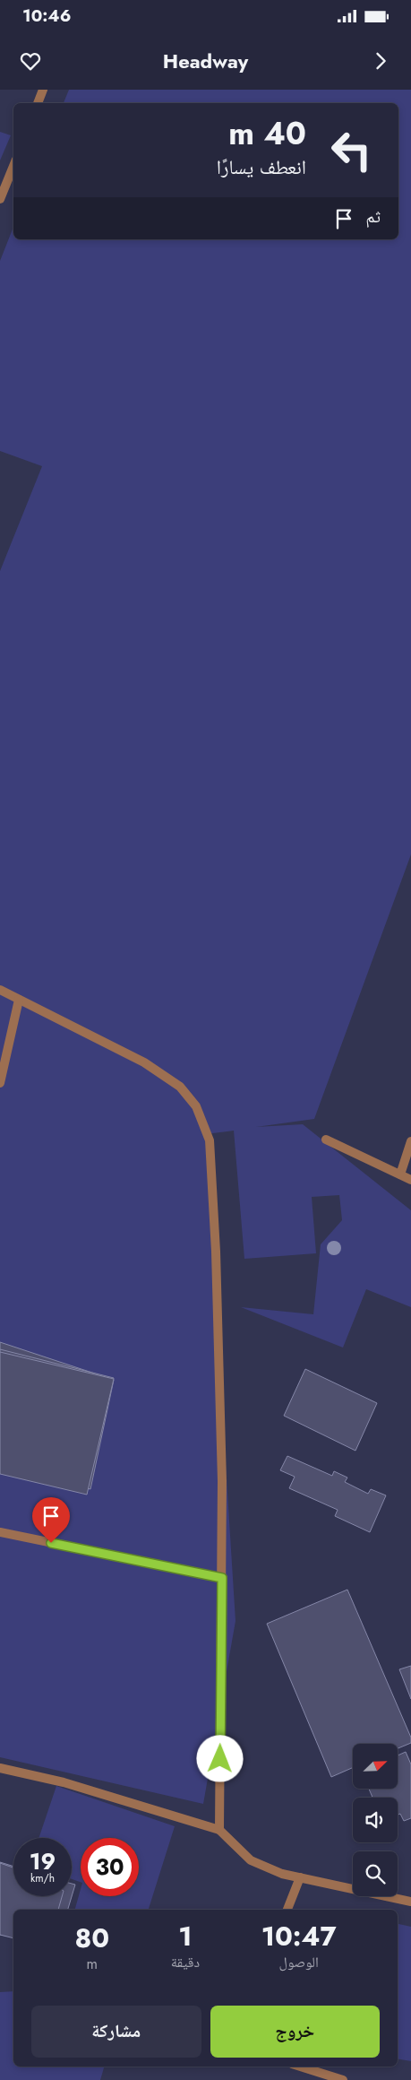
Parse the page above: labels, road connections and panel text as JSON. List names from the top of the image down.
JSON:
{
  "north": "top right",
  "page": {
    "status": "10:46",
    "header": "Headway",
    "turn": ["40 m", "انعطف يسارًا"],
    "then": "ثم",
    "speed": "19 km/h",
    "limit": "30",
    "eta": [
      "10:47",
      "الوصول",
      "1",
      "دقيقة",
      "80",
      "m"
    ],
    "buttons": ["خروج", "مشاركة"]
  }
}
